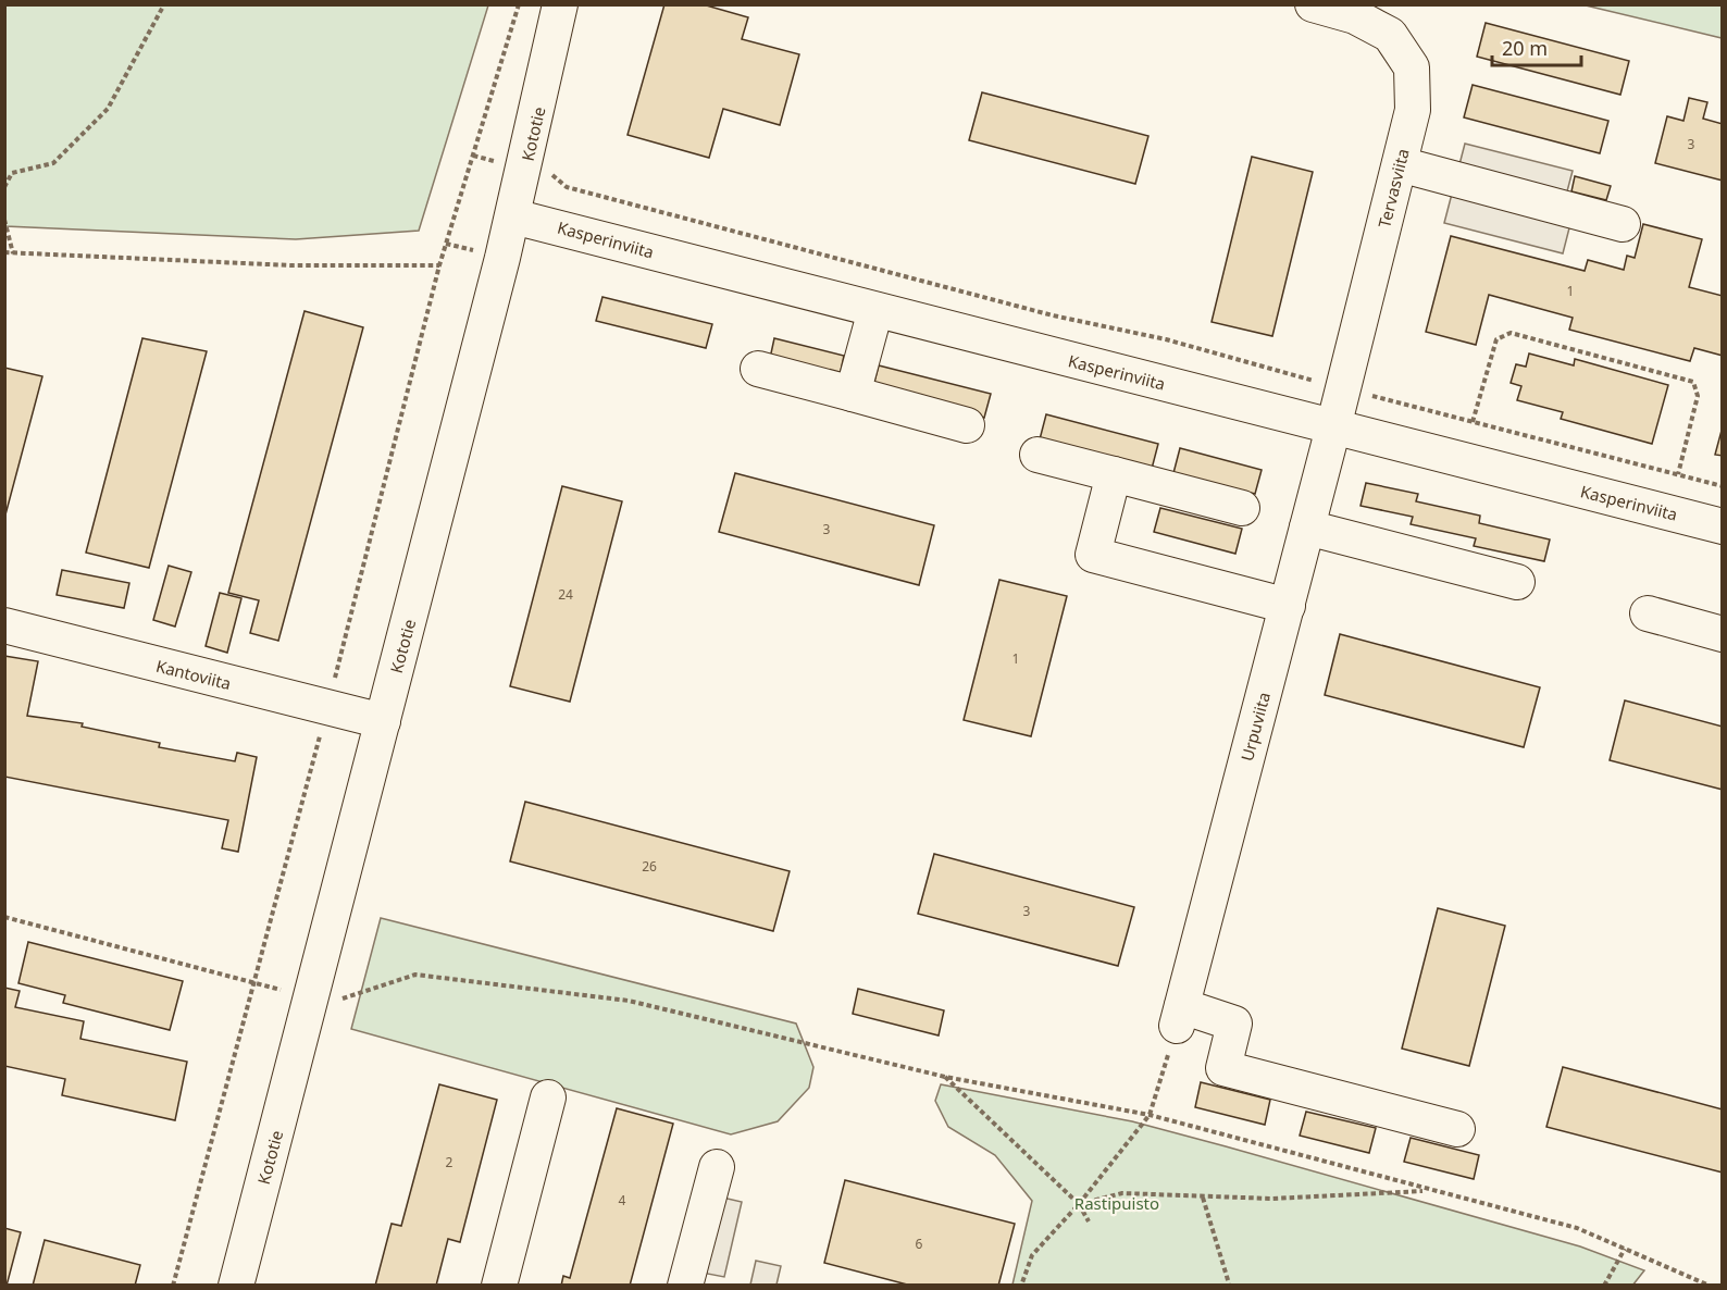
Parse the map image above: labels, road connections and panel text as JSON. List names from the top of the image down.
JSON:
{
  "streets": {
    "street": [
      "Kototie",
      "Tervasviita",
      "Kasperinviita",
      "Kantoviita",
      "Urpuviita"
    ]
  },
  "crossings": [
    ["Kototie", "Kasperinviita"],
    ["Kototie", "Kantoviita"],
    ["Tervasviita", "Kasperinviita"],
    ["Tervasviita", "Urpuviita"],
    ["Kasperinviita", "Urpuviita"]
  ],
  "parks": ["Rastipuisto"],
  "house_numbers": [
    "3",
    "1",
    "3",
    "24",
    "1",
    "26",
    "3",
    "2",
    "4",
    "6"
  ],
  "scale_bar": "20 m"
}
